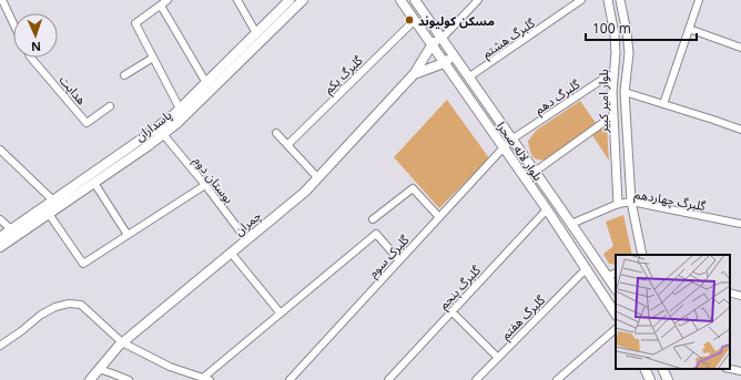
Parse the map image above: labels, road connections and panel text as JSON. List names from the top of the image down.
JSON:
{
  "streets": {
    "main road": ["پاسداران", "بلوار لاله صحرا", "چمران"],
    "street": [
      "گلبرگ هشتم",
      "گلبرگ یکم",
      "هدایت",
      "گلبرگ دهم",
      "بلوار امیر کبیر",
      "بوستان دوم",
      "گلبرگ چهاردهم",
      "گلبرک سوم",
      "گلبرگ پنجم",
      "گلبرگ هفتم"
    ]
  },
  "crossings": [
    ["گلبرگ هشتم", "بلوار لاله صحرا"],
    ["گلبرگ یکم", "بلوار لاله صحرا"],
    ["گلبرگ دهم", "بلوار امیر کبیر"],
    ["گلبرگ دهم", "بلوار لاله صحرا"],
    ["گلبرگ دهم", "گلبرک سوم"],
    ["بلوار امیر کبیر", "گلبرگ چهاردهم"],
    ["پاسداران", "بوستان دوم"],
    ["بلوار لاله صحرا", "گلبرگ چهاردهم"],
    ["بلوار لاله صحرا", "چمران"],
    ["بلوار لاله صحرا", "گلبرک سوم"],
    ["بلوار لاله صحرا", "گلبرگ پنجم"],
    ["بلوار لاله صحرا", "گلبرگ هفتم"],
    ["بوستان دوم", "چمران"]
  ],
  "places": ["مسکن کولیوند"],
  "scale_bar": "100 m",
  "north": "bottom"
}
